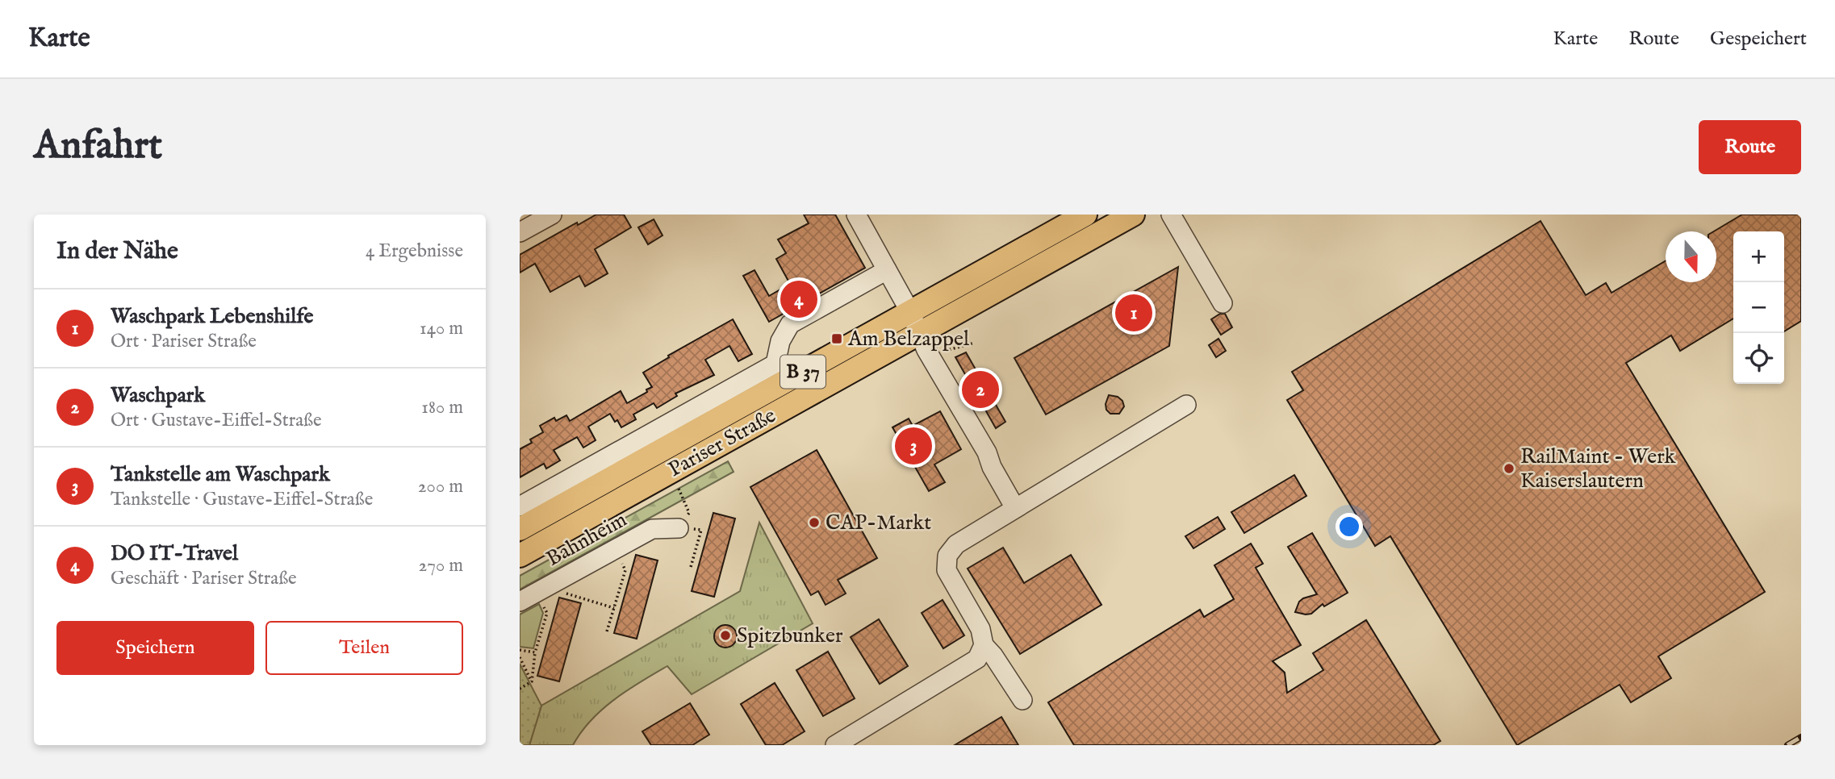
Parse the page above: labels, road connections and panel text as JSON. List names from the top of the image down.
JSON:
{
  "streets": {
    "main road": ["B 37", "Pariser Straße"],
    "street": ["Bahnheim"]
  },
  "places": {
    "transit": ["Am Belzappel"],
    "other": ["RailMaint - Werk Kaiserslautern", "CAP-Markt", "Spitzbunker"]
  },
  "north": "bottom",
  "page": {
    "header": "Karte",
    "nav": ["Karte", "Route", "Gespeichert"],
    "buttons": [
      "Route",
      ["Speichern", "Teilen"]
    ],
    "title": "Anfahrt",
    "heading": ["In der Nähe", "4 Ergebnisse"],
    "map_buttons": ["+", "−"],
    "pins": [
      "4",
      "1",
      "2",
      "3"
    ],
    "list": [
      {
        "mark": "1",
        "name": "Waschpark Lebenshilfe",
        "note": "Ort · Pariser Straße",
        "value": "140 m"
      },
      {
        "mark": "2",
        "name": "Waschpark",
        "note": "Ort · Gustave-Eiffel-Straße",
        "value": "180 m"
      },
      {
        "mark": "3",
        "name": "Tankstelle am Waschpark",
        "note": "Tankstelle · Gustave-Eiffel-Straße",
        "value": "200 m"
      },
      {
        "mark": "4",
        "name": "DO IT-Travel",
        "note": "Geschäft · Pariser Straße",
        "value": "270 m"
      }
    ]
  }
}
